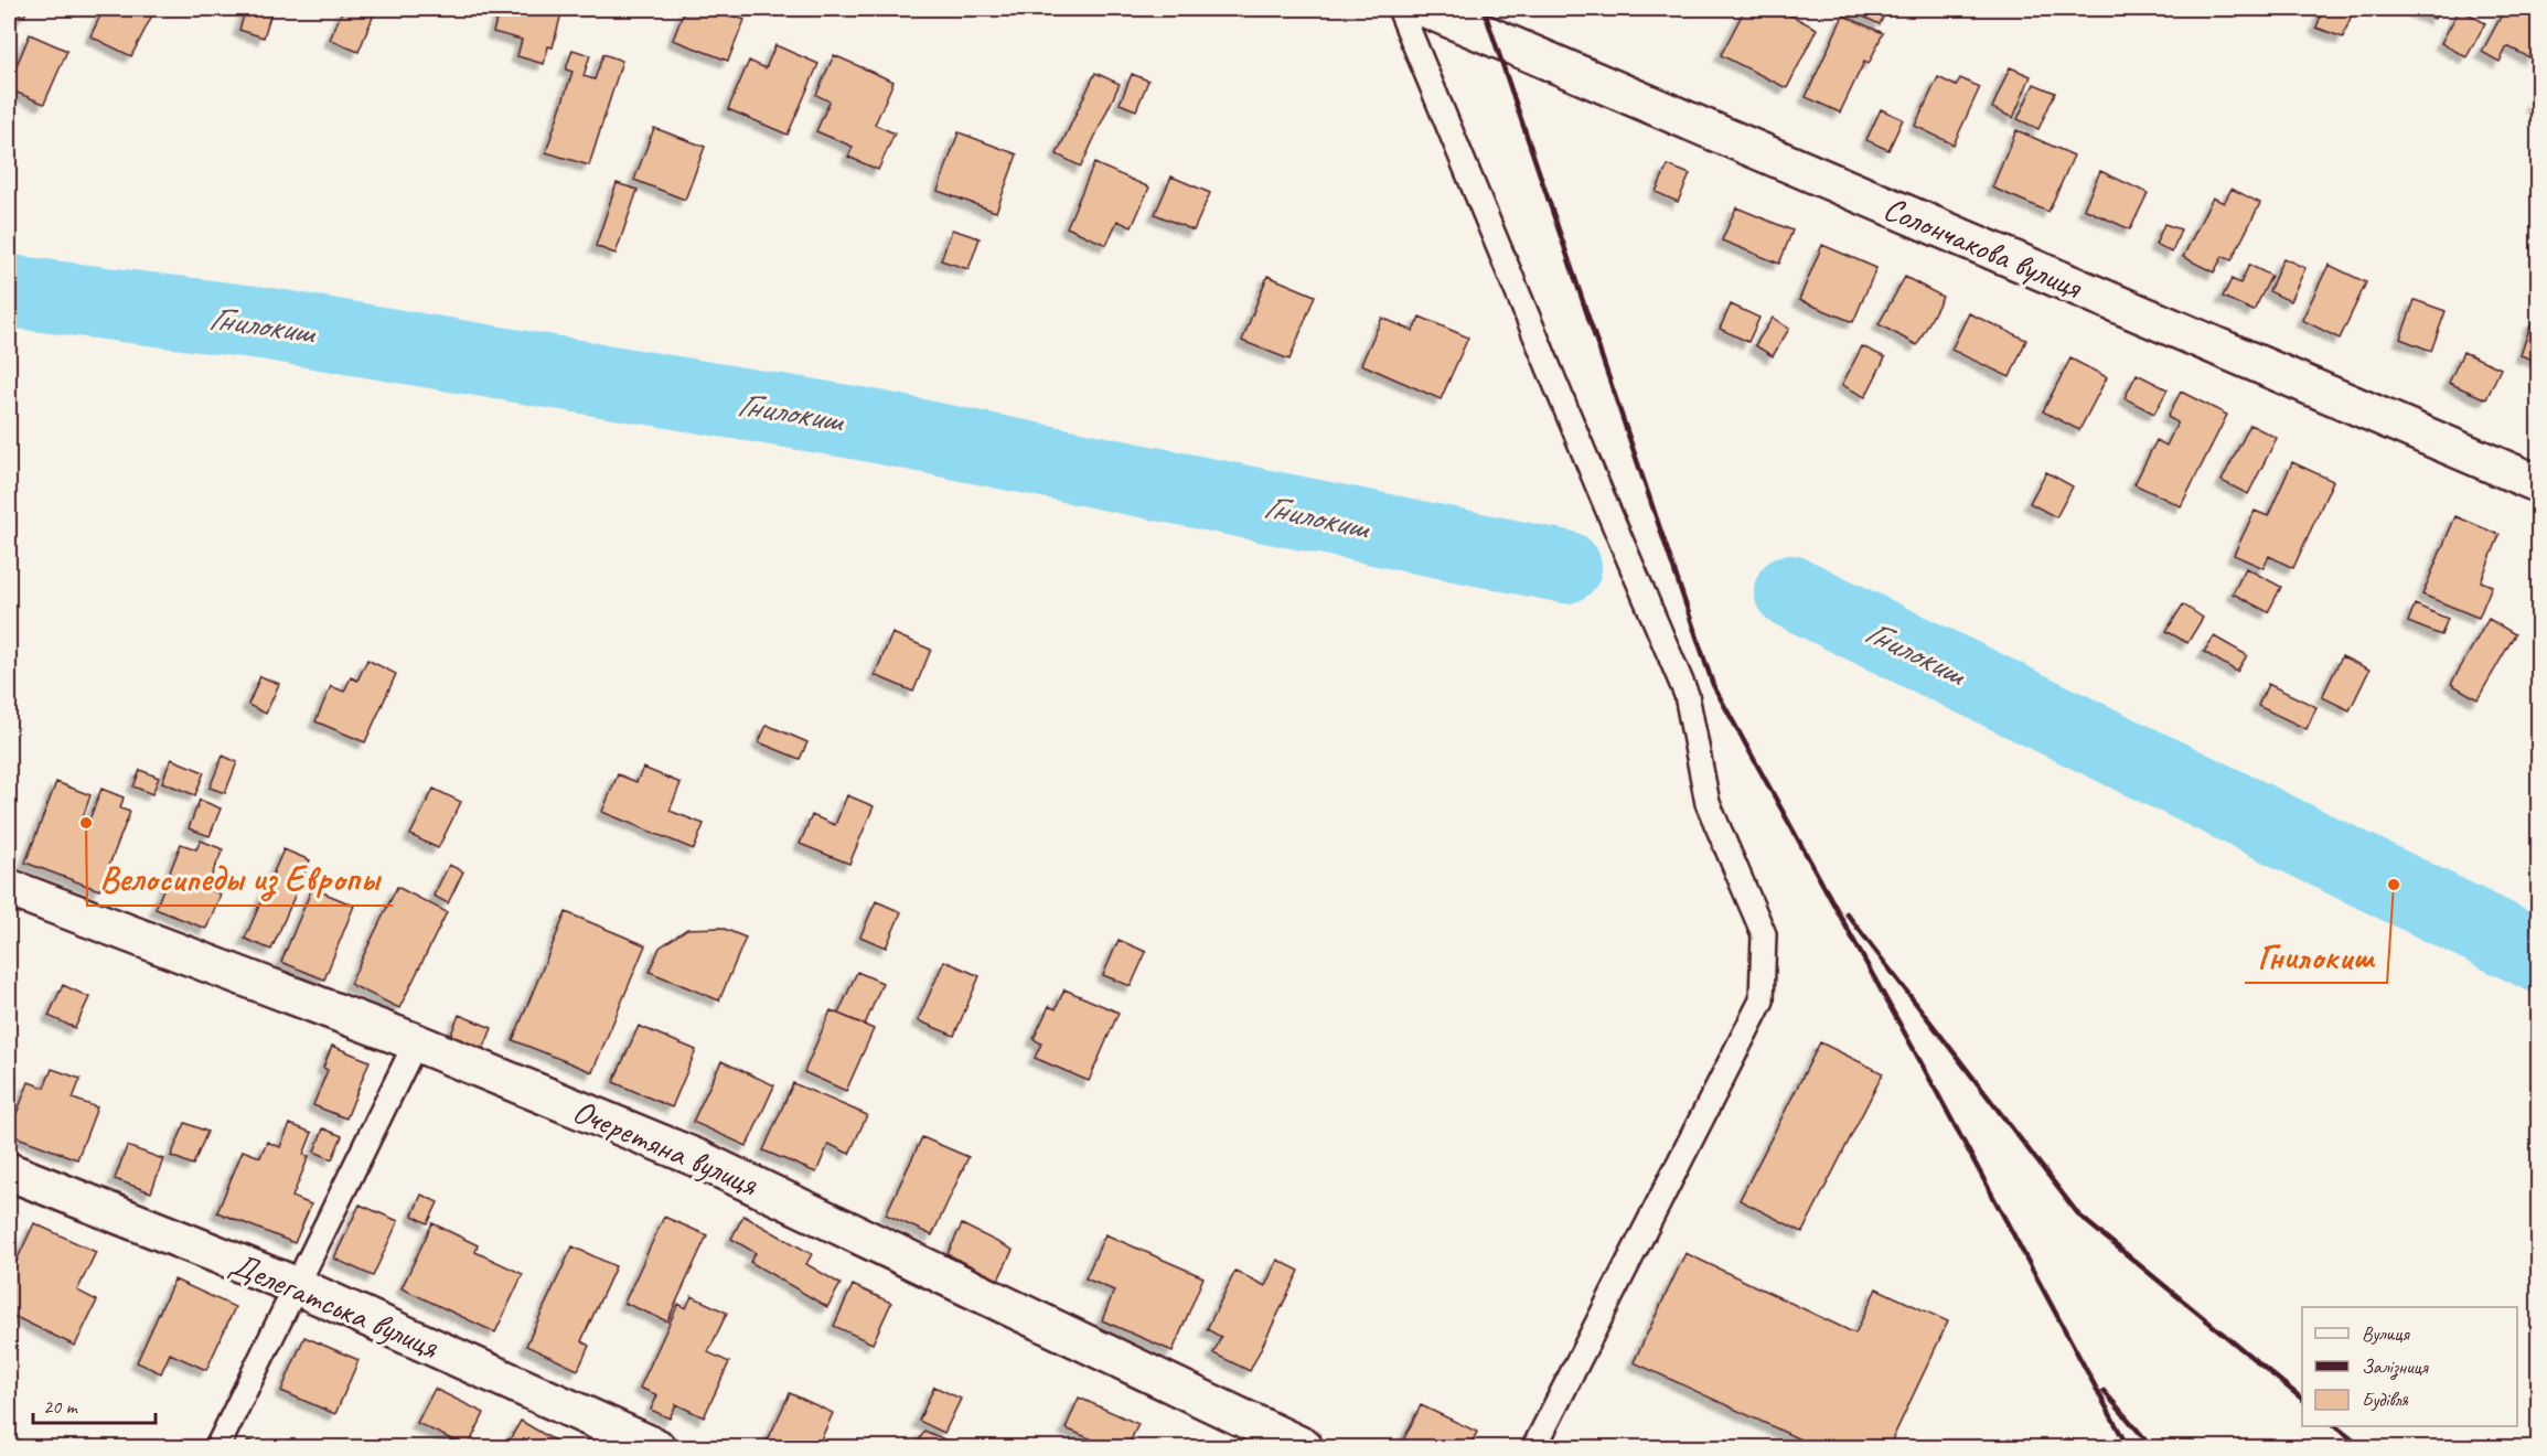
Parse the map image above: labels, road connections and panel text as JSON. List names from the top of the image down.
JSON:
{
  "streets": {
    "street": ["Солончакова вулиця", "Очеретяна вулиця", "Делегатська вулиця"]
  },
  "water": ["Гнилокиш"],
  "places": ["Велосипеды из Европы", "Гнилокиш"],
  "legend": ["Вулиця", "Залізниця", "Будівля"],
  "scale_bar": "20 m"
}
